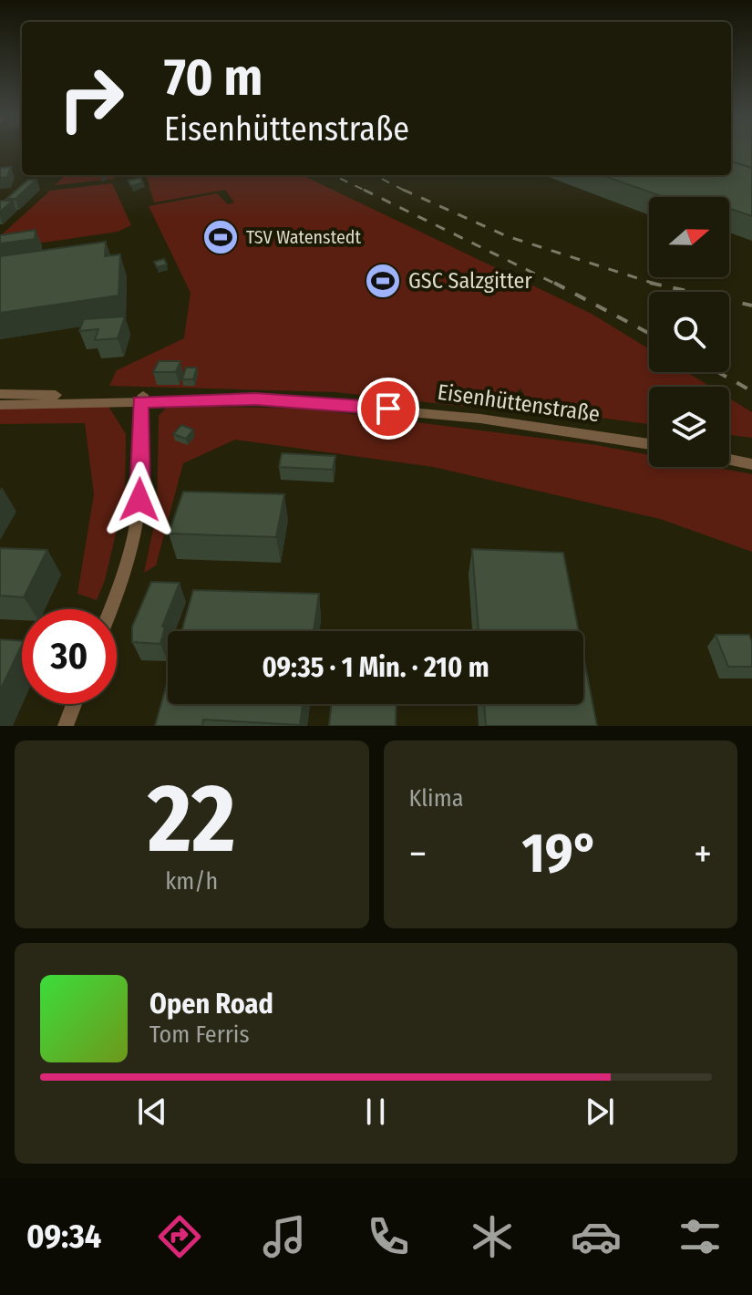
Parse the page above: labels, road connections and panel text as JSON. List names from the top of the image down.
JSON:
{
  "streets": {
    "street": ["Eisenhüttenstraße"]
  },
  "places": {
    "sports": ["TSV Watenstedt", "GSC Salzgitter"]
  },
  "north": "right",
  "page": {
    "turn": ["70 m", "Eisenhüttenstraße"],
    "limit": "30",
    "trip": "09:35 · 1 Min. · 210 m",
    "tile": [
      ["22", "km/h"],
      "Klima"
    ],
    "heat": ["−", "19°", "+"],
    "song": ["Open Road", "Tom Ferris"],
    "tabs": "09:34"
  }
}
